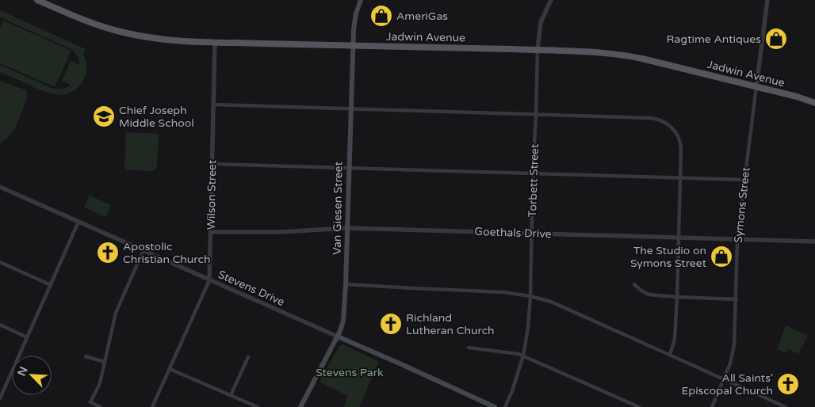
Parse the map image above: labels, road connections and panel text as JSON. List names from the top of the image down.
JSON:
{
  "streets": {
    "main road": ["Jadwin Avenue", "Van Giesen Street", "Stevens Drive"],
    "street": [
      "Torbett Street",
      "Wilson Street",
      "Symons Street",
      "Goethals Drive"
    ]
  },
  "crossings": [
    ["Jadwin Avenue", "Torbett Street"],
    ["Jadwin Avenue", "Wilson Street"],
    ["Jadwin Avenue", "Symons Street"],
    ["Jadwin Avenue", "Van Giesen Street"],
    ["Torbett Street", "Goethals Drive"],
    ["Wilson Street", "Goethals Drive"],
    ["Wilson Street", "Stevens Drive"],
    ["Symons Street", "Goethals Drive"],
    ["Van Giesen Street", "Goethals Drive"],
    ["Van Giesen Street", "Stevens Drive"]
  ],
  "parks": ["Stevens Park"],
  "places": {
    "shop": ["AmeriGas", "Ragtime Antiques", "The Studio on Symons Street"],
    "school or university": ["Chief Joseph Middle School"],
    "church": ["Apostolic Christian Church", "Richland Lutheran Church", "All Saints' Episcopal Church"]
  },
  "north": "top left"
}
